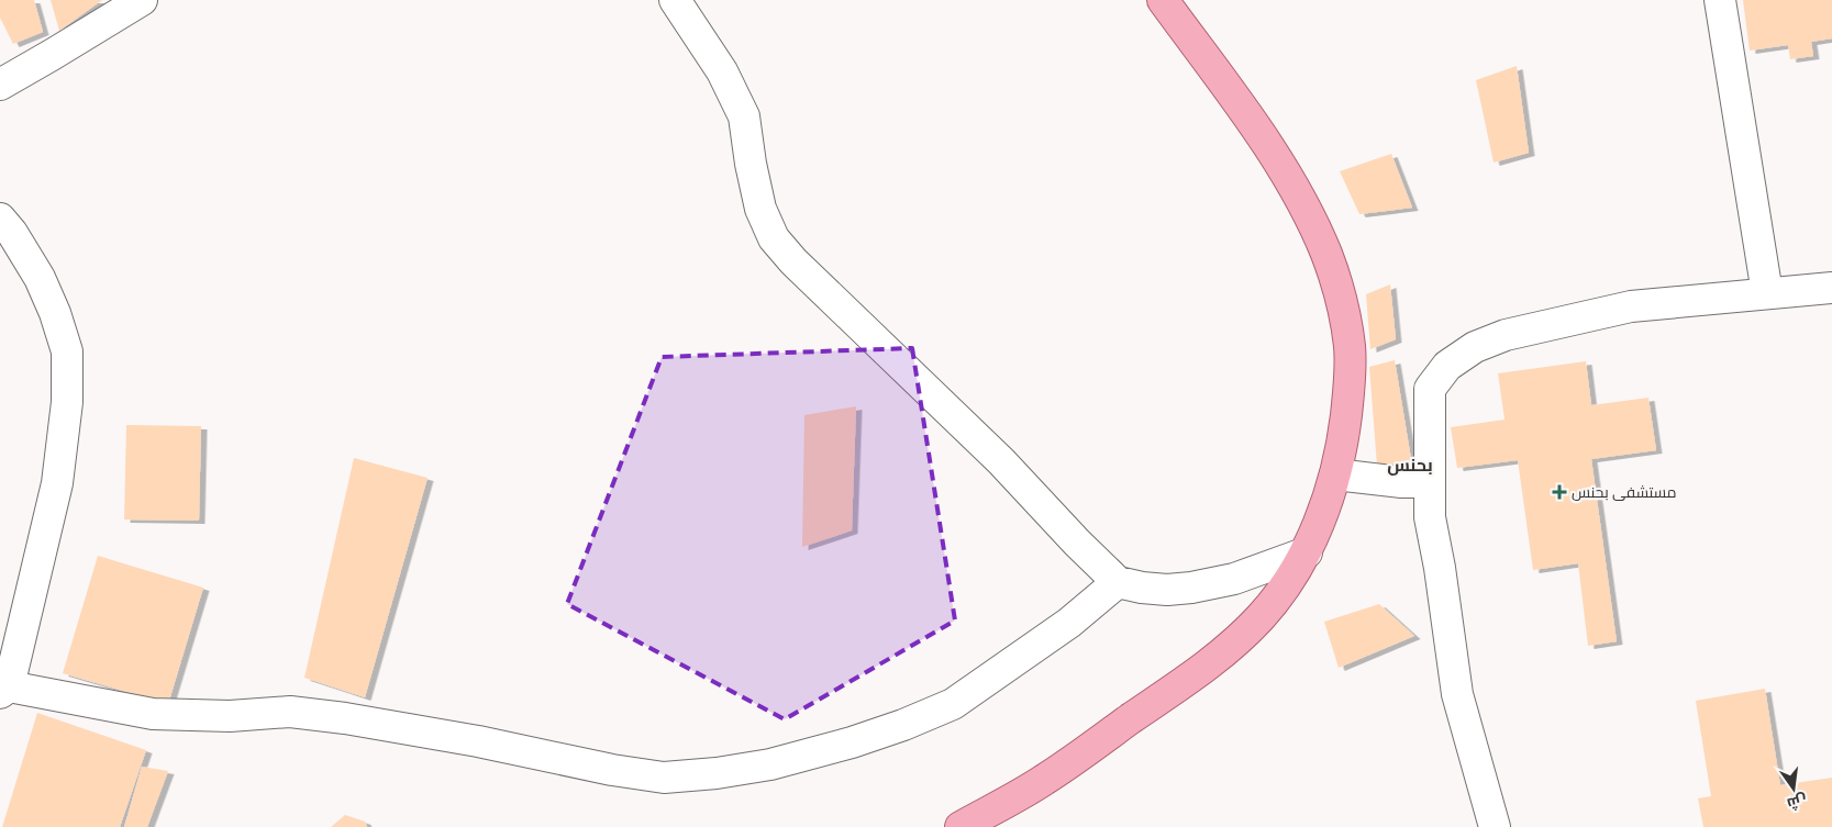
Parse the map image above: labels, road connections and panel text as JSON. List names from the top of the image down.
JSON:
{
  "districts": ["بحنس"],
  "places": {
    "health": ["مستشفى بحنس"]
  },
  "north": "bottom"
}
